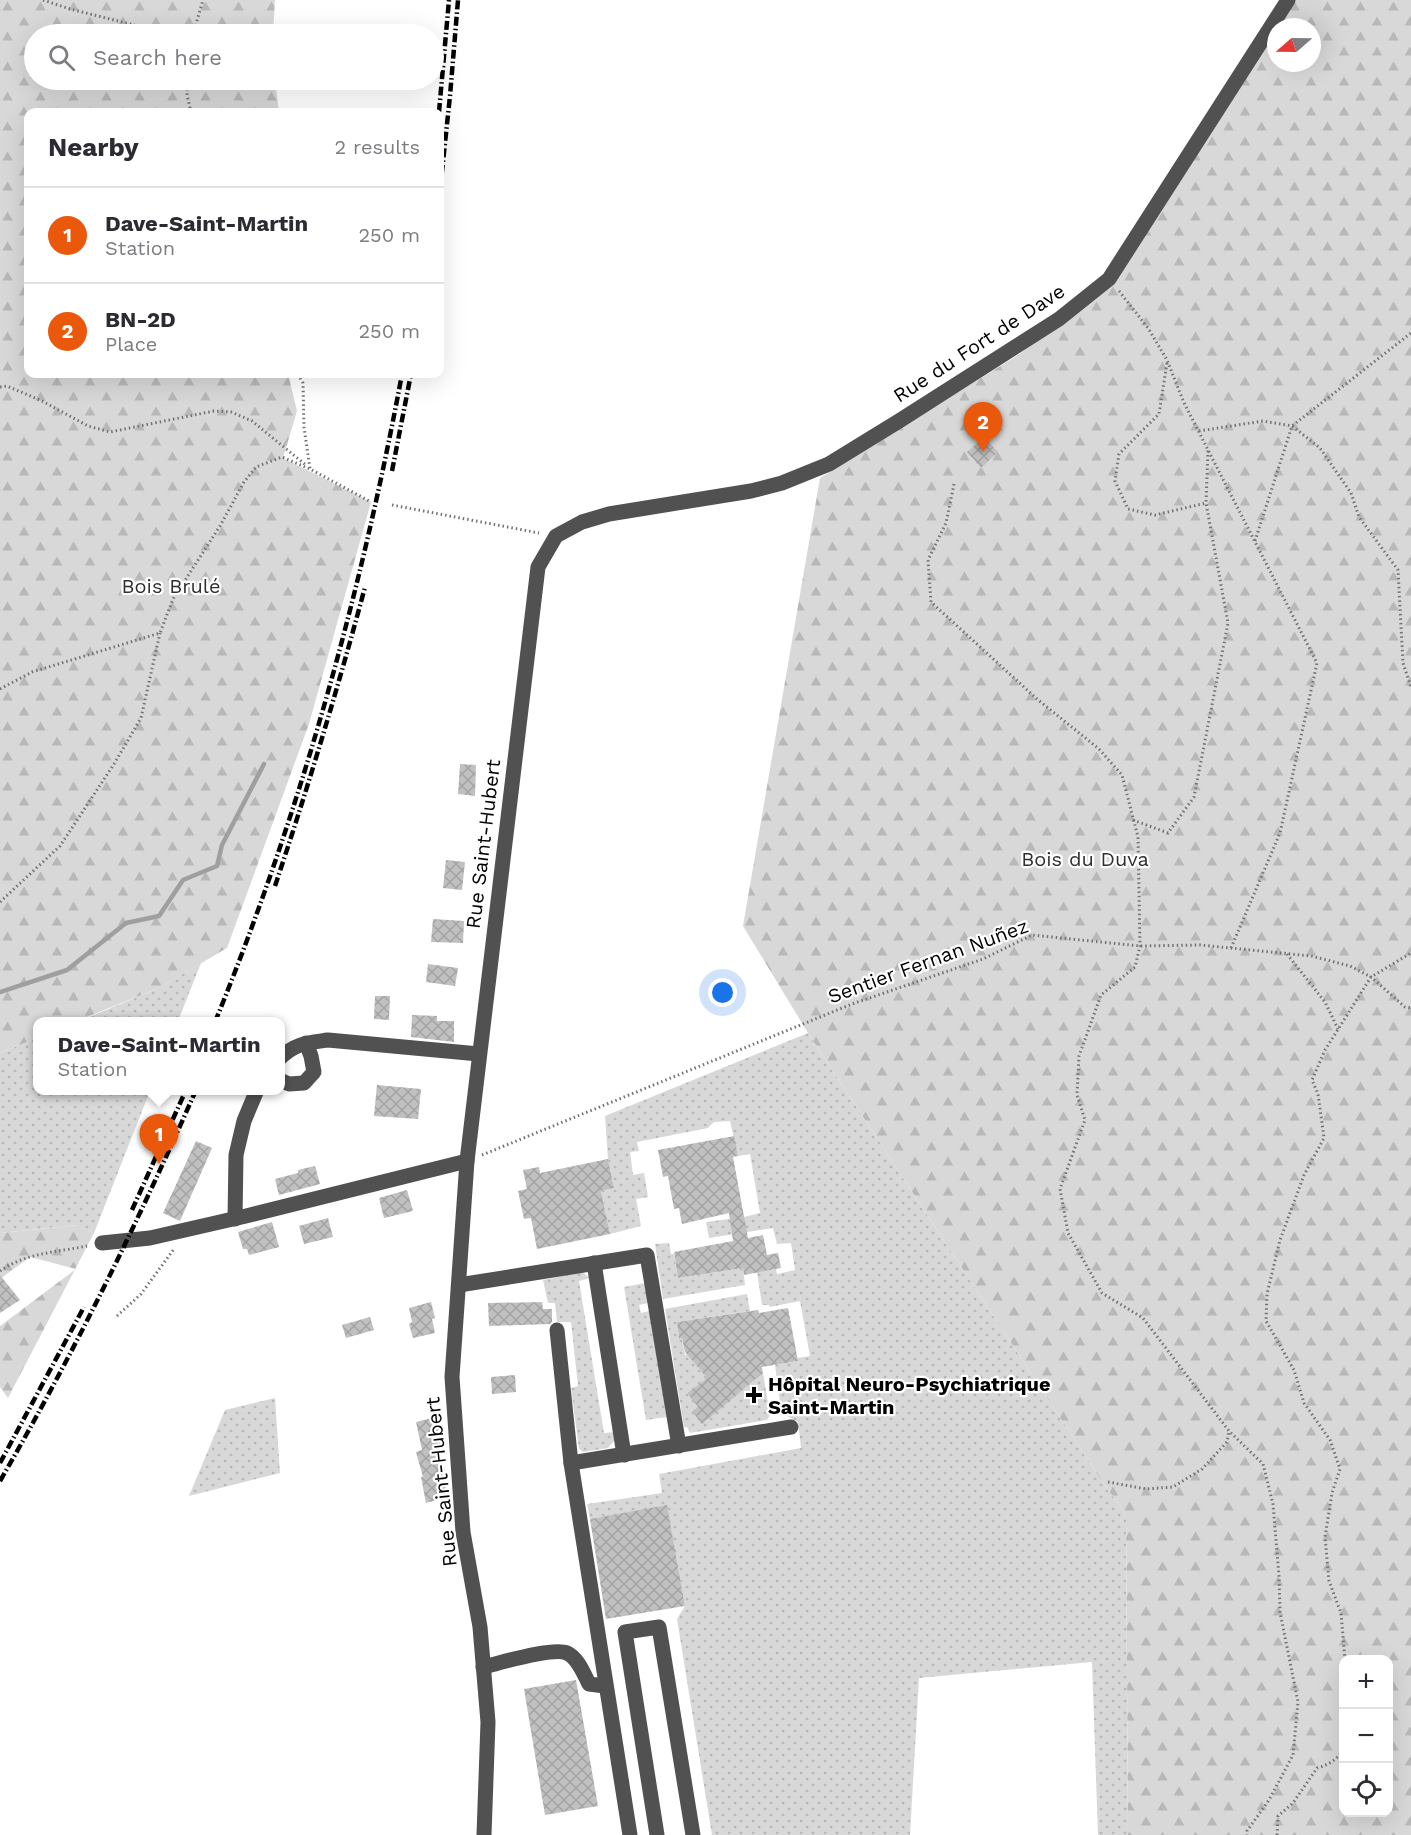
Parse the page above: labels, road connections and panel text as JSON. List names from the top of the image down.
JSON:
{
  "streets": {
    "street": ["Rue du Fort de Dave", "Rue Saint-Hubert"],
    "path": ["Sentier Fernan Nuñez"]
  },
  "crossings": [
    ["Rue du Fort de Dave", "Rue Saint-Hubert"],
    ["Rue Saint-Hubert", "Sentier Fernan Nuñez"]
  ],
  "parks": ["Bois Brulé", "Bois du Duva"],
  "places": {
    "health": ["Hôpital Neuro-Psychiatrique Saint-Martin"]
  },
  "north": "left",
  "page": {
    "search": "Search here",
    "heading": ["Nearby", "2 results"],
    "list": [
      {
        "mark": "1",
        "name": "Dave-Saint-Martin",
        "note": "Station",
        "value": "250 m"
      },
      {
        "mark": "2",
        "name": "BN-2D",
        "note": "Place",
        "value": "250 m"
      }
    ],
    "pins": ["2", "1"],
    "popup": ["Dave-Saint-Martin", "Station"],
    "map_buttons": ["+", "−"]
  }
}
